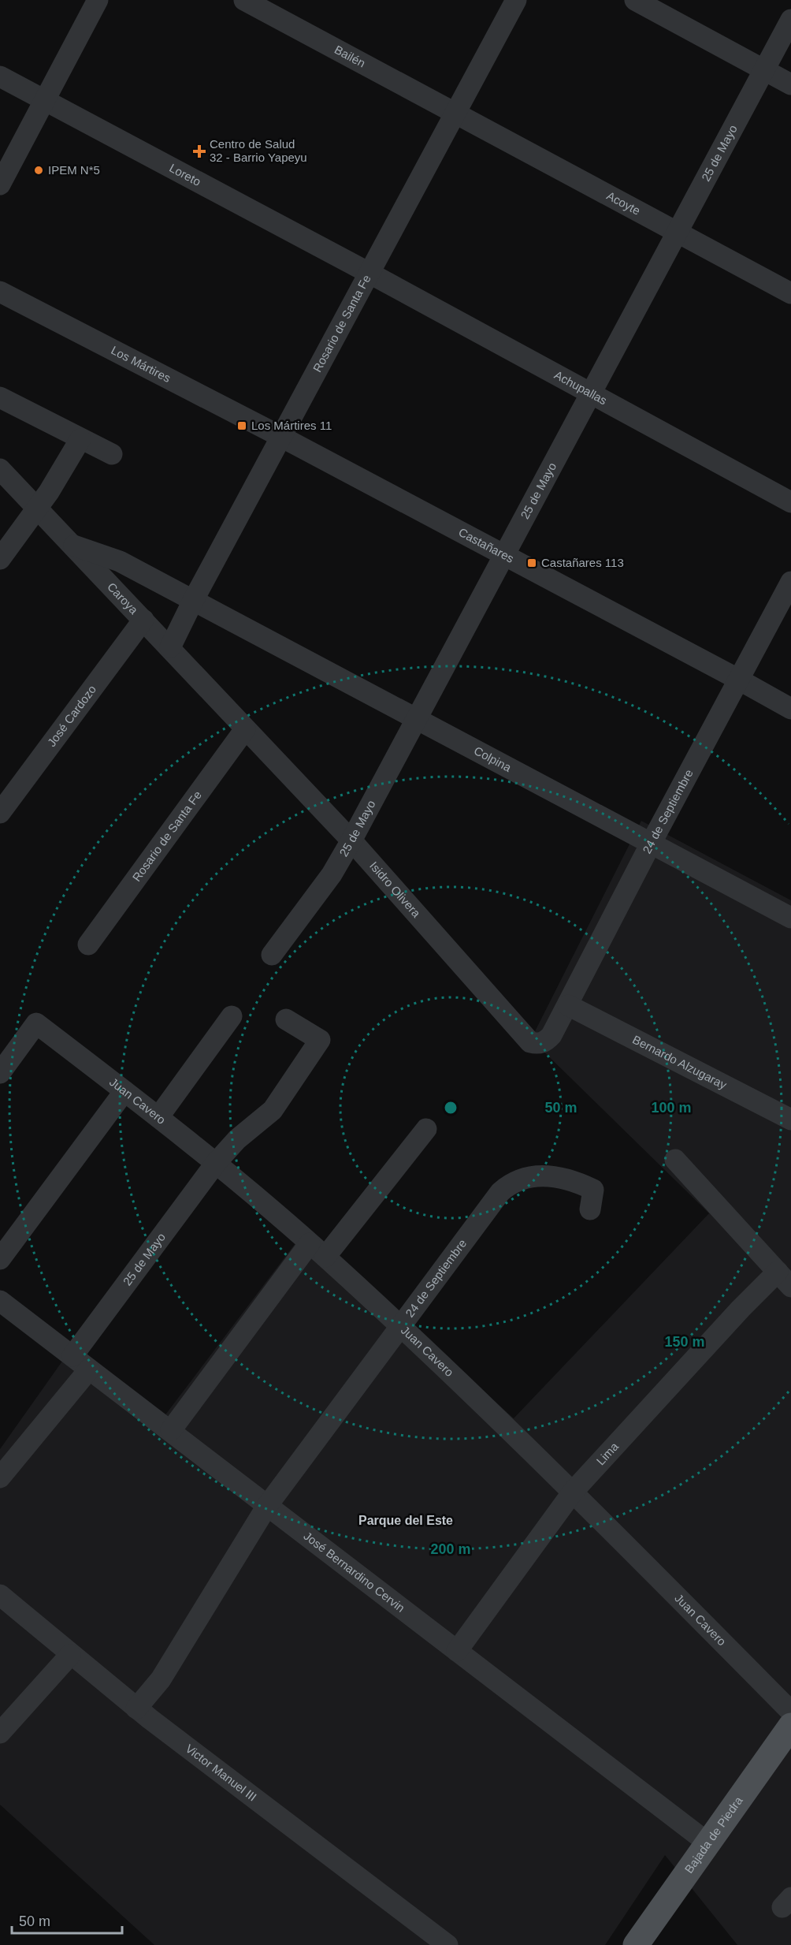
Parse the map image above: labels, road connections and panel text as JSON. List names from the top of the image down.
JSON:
{
  "streets": {
    "main road": ["Bajada de Piedra"],
    "street": [
      "Bailén",
      "25 de Mayo",
      "Loreto",
      "Acoyte",
      "Rosario de Santa Fe",
      "Los Mártires",
      "Achupallas",
      "Castañares",
      "Caroya",
      "José Cardozo",
      "Colpina",
      "24 de Septiembre",
      "Isidro Olivera",
      "Bernardo Alzugaray",
      "Juan Cavero",
      "Lima",
      "José Bernardino Cervin",
      "Victor Manuel III"
    ]
  },
  "crossings": [
    ["Bailén", "Acoyte"],
    ["Bailén", "Rosario de Santa Fe"],
    ["25 de Mayo", "Acoyte"],
    ["25 de Mayo", "Achupallas"],
    ["25 de Mayo", "Castañares"],
    ["25 de Mayo", "Colpina"],
    ["25 de Mayo", "Isidro Olivera"],
    ["25 de Mayo", "Juan Cavero"],
    ["25 de Mayo", "José Bernardino Cervin"],
    ["Loreto", "Rosario de Santa Fe"],
    ["Loreto", "Achupallas"],
    ["Acoyte", "Rosario de Santa Fe"],
    ["Rosario de Santa Fe", "Los Mártires"],
    ["Rosario de Santa Fe", "Achupallas"],
    ["Rosario de Santa Fe", "Castañares"],
    ["Rosario de Santa Fe", "Caroya"],
    ["Rosario de Santa Fe", "Colpina"],
    ["Rosario de Santa Fe", "Isidro Olivera"],
    ["Los Mártires", "Castañares"],
    ["Castañares", "24 de Septiembre"],
    ["Caroya", "José Cardozo"],
    ["Caroya", "Colpina"],
    ["Caroya", "Isidro Olivera"],
    ["Colpina", "24 de Septiembre"],
    ["24 de Septiembre", "Isidro Olivera"],
    ["24 de Septiembre", "Bernardo Alzugaray"],
    ["24 de Septiembre", "Juan Cavero"],
    ["24 de Septiembre", "José Bernardino Cervin"],
    ["24 de Septiembre", "Victor Manuel III"],
    ["Juan Cavero", "Lima"],
    ["Lima", "José Bernardino Cervin"],
    ["José Bernardino Cervin", "Bajada de Piedra"]
  ],
  "districts": ["Parque del Este"],
  "places": {
    "health": ["Centro de Salud 32 - Barrio Yapeyu"],
    "other": ["IPEM N*5"],
    "transit": ["Los Mártires 11", "Castañares 113"]
  },
  "scale_bar": "50 m",
  "rings": [
    "50 m",
    "100 m",
    "150 m",
    "200 m"
  ]
}
